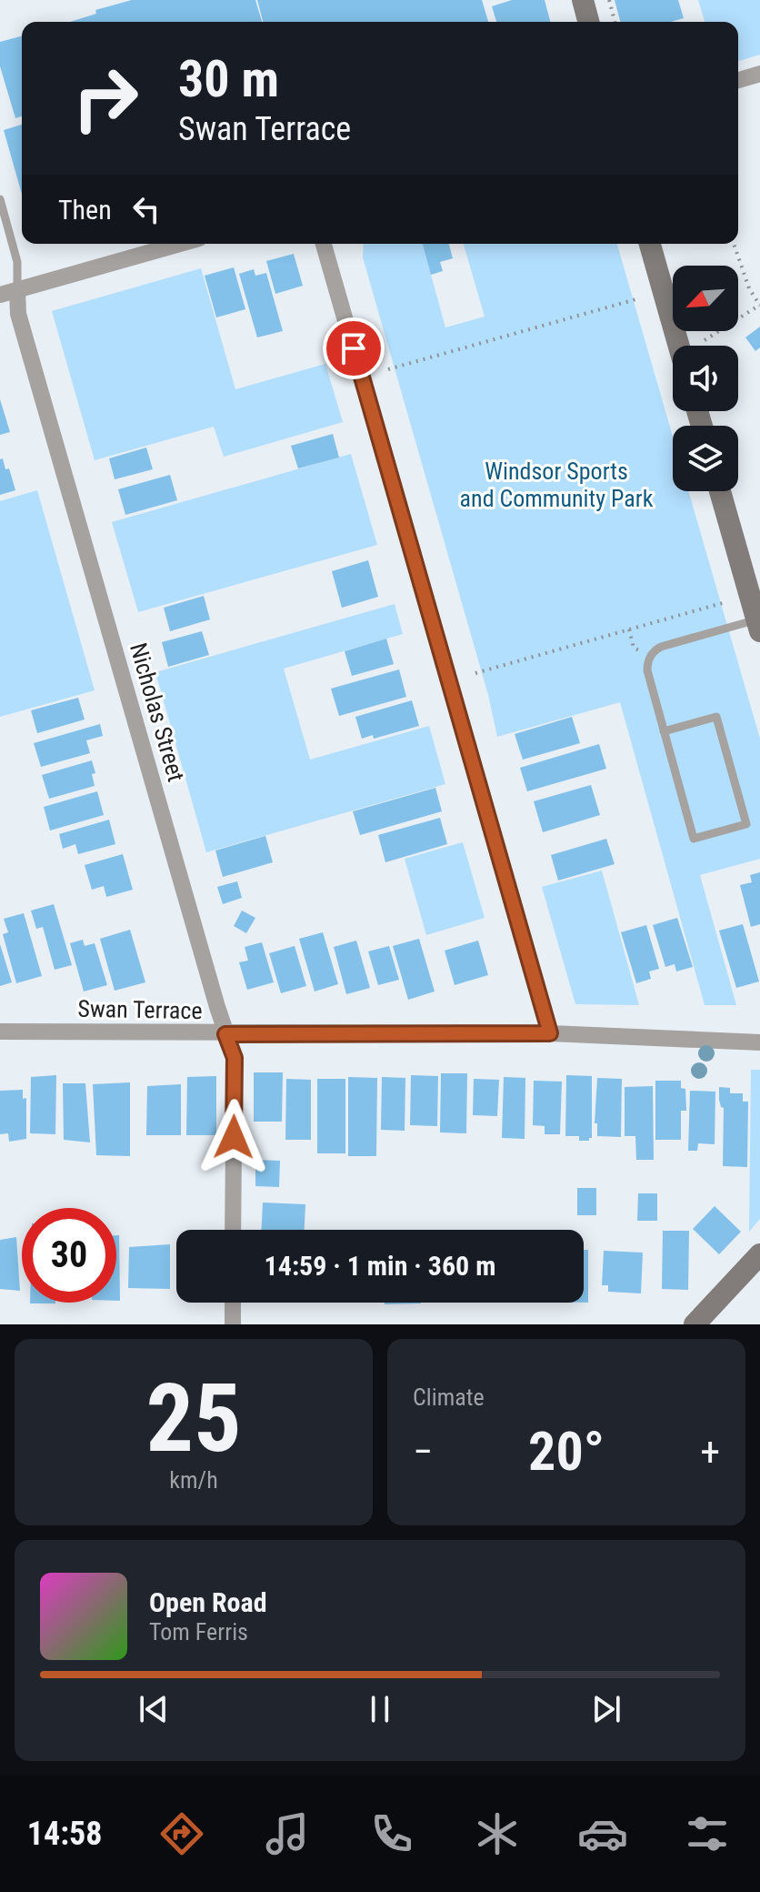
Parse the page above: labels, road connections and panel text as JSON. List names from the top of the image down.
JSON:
{
  "streets": {
    "street": ["Nicholas Street", "Swan Terrace"]
  },
  "crossings": [
    ["Nicholas Street", "Swan Terrace"]
  ],
  "parks": ["Windsor Sports and Community Park"],
  "north": "bottom left",
  "page": {
    "turn": ["30 m", "Swan Terrace"],
    "then": "Then",
    "limit": "30",
    "trip": "14:59 · 1 min · 360 m",
    "tile": [
      ["25", "km/h"],
      "Climate"
    ],
    "heat": ["−", "20°", "+"],
    "song": ["Open Road", "Tom Ferris"],
    "tabs": "14:58"
  }
}
